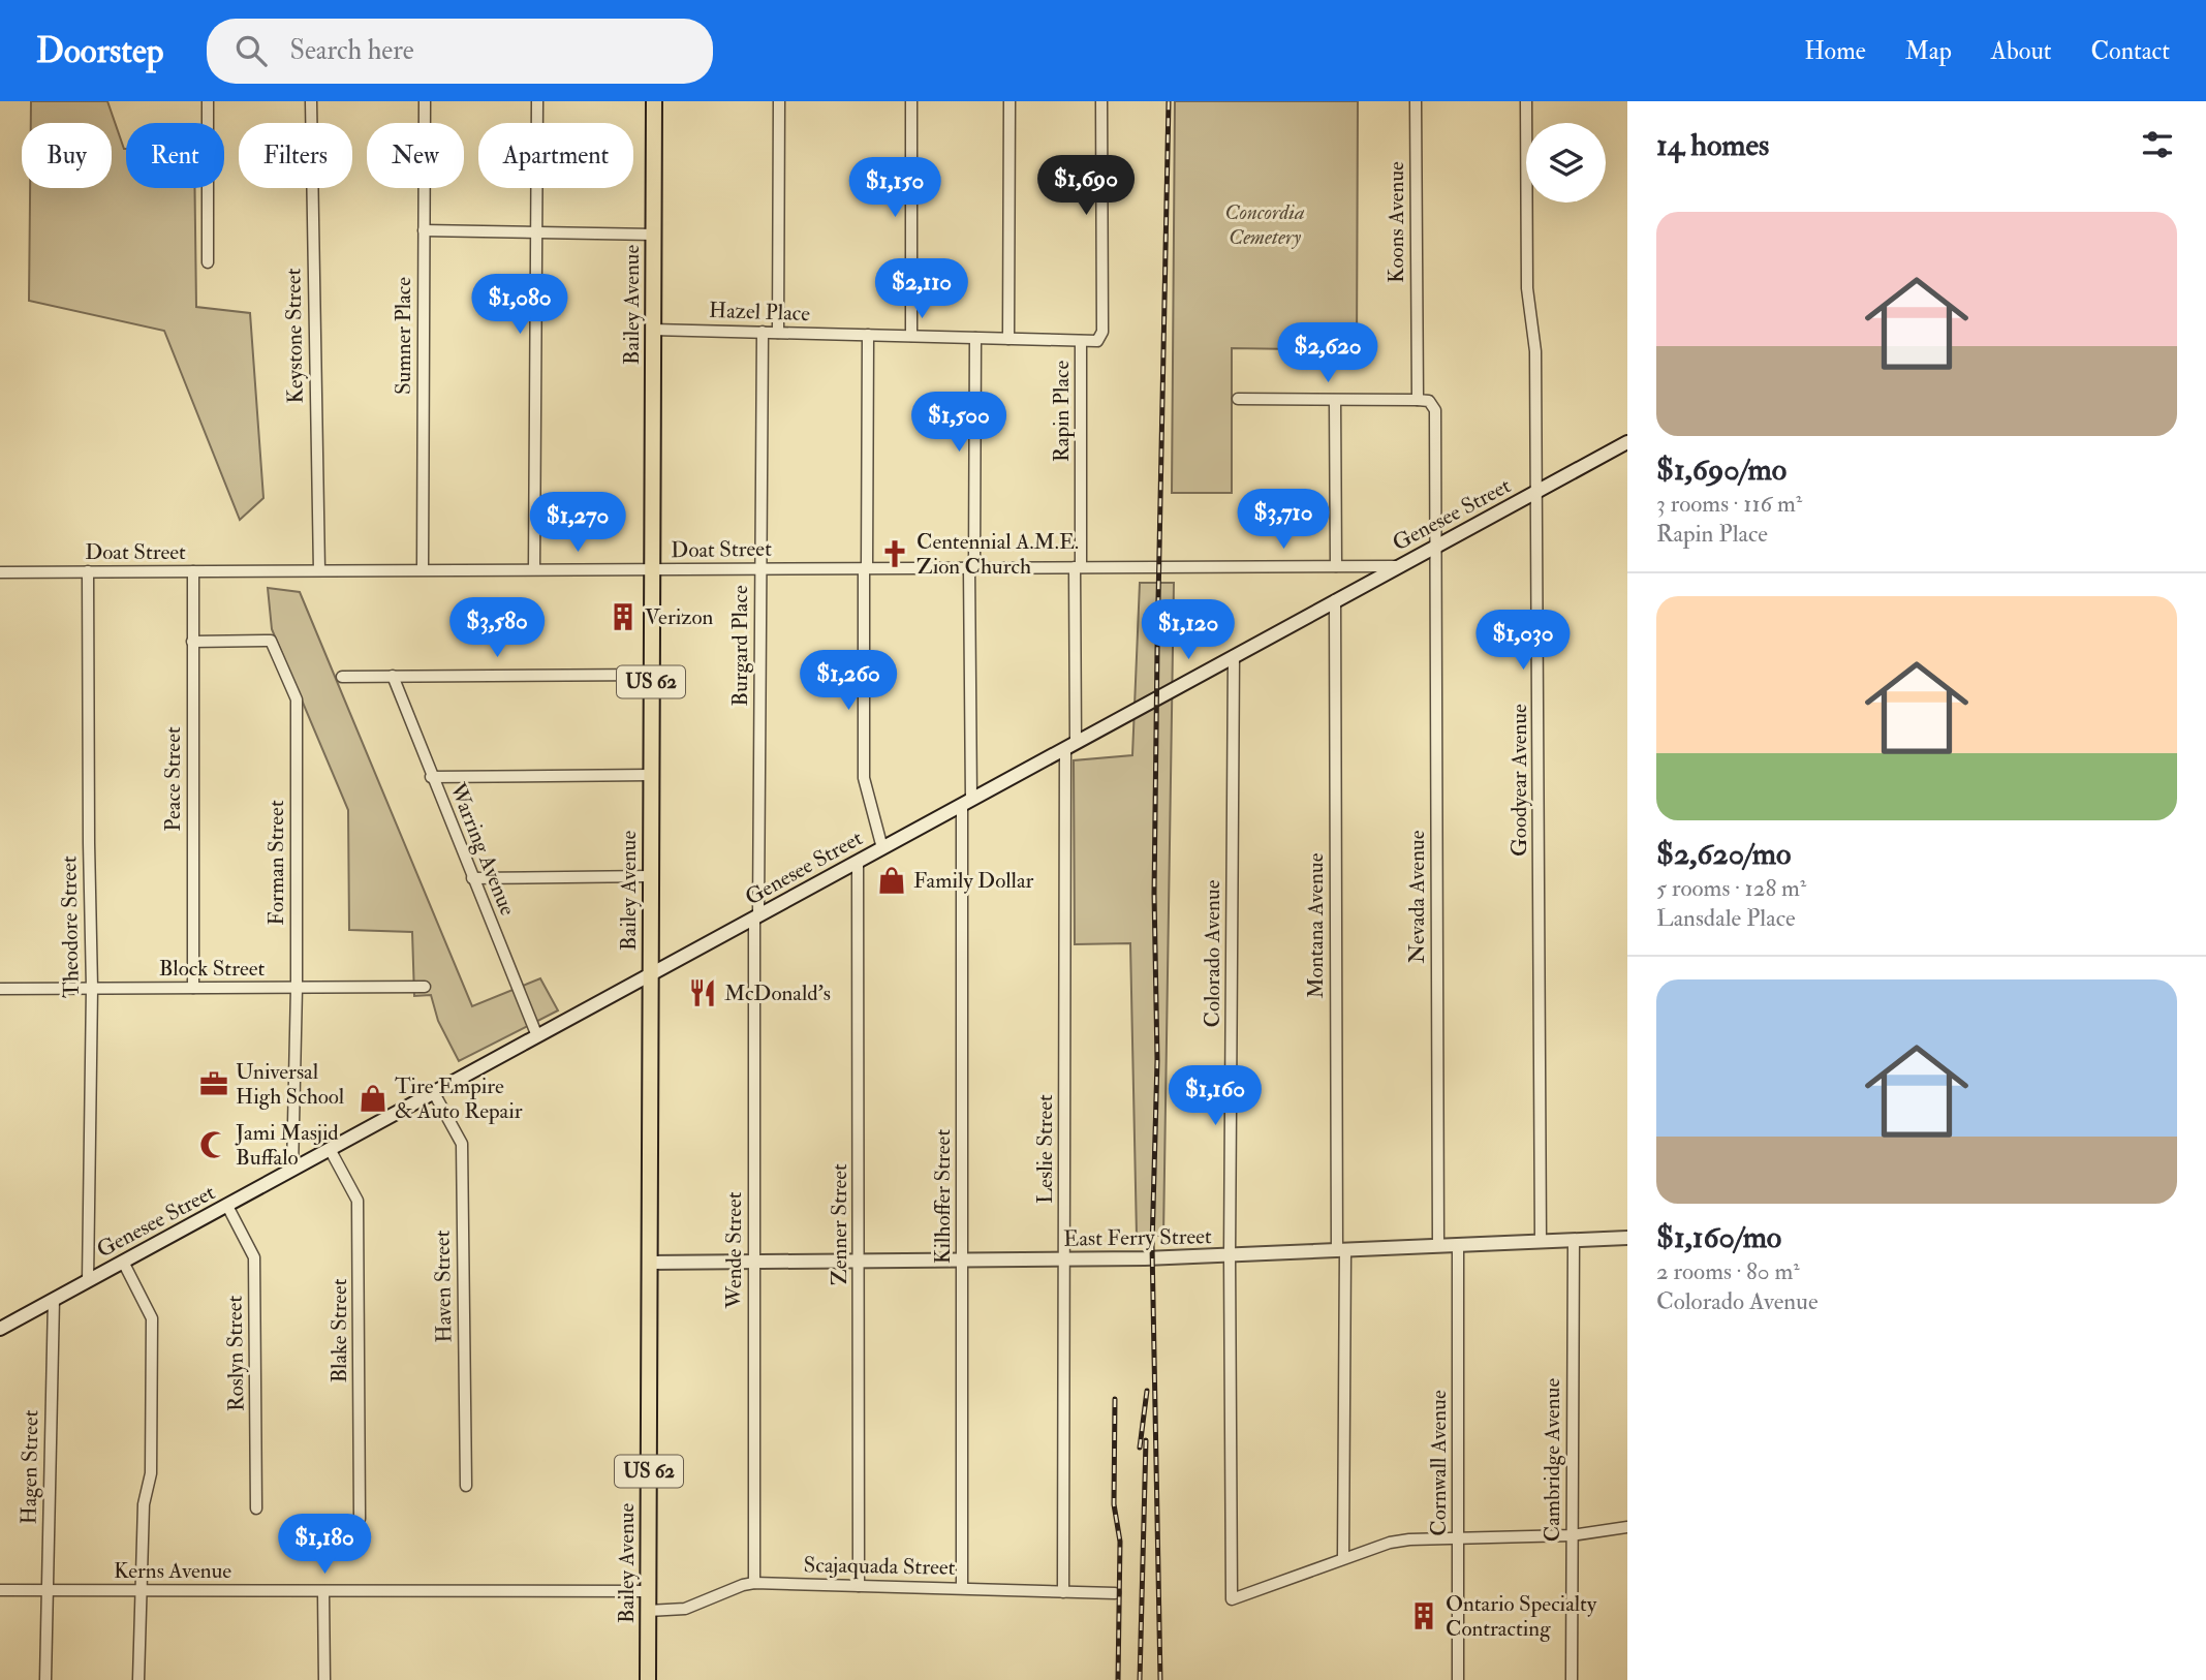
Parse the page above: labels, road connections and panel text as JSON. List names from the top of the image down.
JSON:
{
  "streets": {
    "main road": [
      "Bailey Avenue",
      "Genesee Street",
      "US 62",
      "East Ferry Street"
    ],
    "street": [
      "Koons Avenue",
      "Hazel Place",
      "Keystone Street",
      "Sumner Place",
      "Rapin Place",
      "Doat Street",
      "Burgard Place",
      "Peace Street",
      "Goodyear Avenue",
      "Warring Avenue",
      "Forman Street",
      "Nevada Avenue",
      "Montana Avenue",
      "Theodore Street",
      "Colorado Avenue",
      "Block Street",
      "Leslie Street",
      "Kilhoffer Street",
      "Zenner Street",
      "Wende Street",
      "Haven Street",
      "Blake Street",
      "Roslyn Street",
      "Cambridge Avenue",
      "Cornwall Avenue",
      "Hagen Street",
      "Scajaquada Street",
      "Kerns Avenue"
    ]
  },
  "crossings": [
    ["Bailey Avenue", "Hazel Place"],
    ["Bailey Avenue", "Genesee Street"],
    ["Bailey Avenue", "Doat Street"],
    ["Bailey Avenue", "East Ferry Street"],
    ["Bailey Avenue", "Scajaquada Street"],
    ["Bailey Avenue", "Kerns Avenue"],
    ["Hazel Place", "Rapin Place"],
    ["Hazel Place", "Burgard Place"],
    ["Hazel Place", "Kilhoffer Street"],
    ["Keystone Street", "Doat Street"],
    ["Sumner Place", "Doat Street"],
    ["Rapin Place", "Genesee Street"],
    ["Rapin Place", "Doat Street"],
    ["Rapin Place", "Leslie Street"],
    ["Genesee Street", "Doat Street"],
    ["Genesee Street", "Burgard Place"],
    ["Genesee Street", "Goodyear Avenue"],
    ["Genesee Street", "Warring Avenue"],
    ["Genesee Street", "Forman Street"],
    ["Genesee Street", "Nevada Avenue"],
    ["Genesee Street", "Montana Avenue"],
    ["Genesee Street", "Theodore Street"],
    ["Genesee Street", "Colorado Avenue"],
    ["Genesee Street", "Leslie Street"],
    ["Genesee Street", "Kilhoffer Street"],
    ["Genesee Street", "Zenner Street"],
    ["Genesee Street", "Wende Street"],
    ["Genesee Street", "Haven Street"],
    ["Genesee Street", "Blake Street"],
    ["Genesee Street", "Roslyn Street"],
    ["Genesee Street", "Hagen Street"],
    ["Doat Street", "Burgard Place"],
    ["Doat Street", "Peace Street"],
    ["Doat Street", "Theodore Street"],
    ["Doat Street", "Kilhoffer Street"],
    ["Burgard Place", "Wende Street"],
    ["Peace Street", "Forman Street"],
    ["Peace Street", "Block Street"],
    ["Goodyear Avenue", "East Ferry Street"],
    ["Forman Street", "Block Street"],
    ["Nevada Avenue", "East Ferry Street"],
    ["Montana Avenue", "Colorado Avenue"],
    ["Montana Avenue", "East Ferry Street"],
    ["Theodore Street", "Block Street"],
    ["Colorado Avenue", "East Ferry Street"],
    ["Leslie Street", "East Ferry Street"],
    ["Leslie Street", "Scajaquada Street"],
    ["Kilhoffer Street", "East Ferry Street"],
    ["Kilhoffer Street", "Scajaquada Street"],
    ["Zenner Street", "East Ferry Street"],
    ["Zenner Street", "Scajaquada Street"],
    ["East Ferry Street", "Wende Street"],
    ["East Ferry Street", "Cambridge Avenue"],
    ["East Ferry Street", "Cornwall Avenue"],
    ["Wende Street", "Scajaquada Street"],
    ["Hagen Street", "Kerns Avenue"]
  ],
  "parks": ["Concordia Cemetery"],
  "places": {
    "church": ["Centennial A.M.E. Zion Church"],
    "building": ["Verizon", "Ontario Specialty Contracting"],
    "shop": ["Family Dollar", "Tire Empire & Auto Repair"],
    "restaurant": ["McDonald's"],
    "office": ["Universal High School"],
    "mosque": ["Jami Masjid Buffalo"]
  },
  "page": {
    "header": "Doorstep",
    "search": "Search here",
    "nav": [
      "Home",
      "Map",
      "About",
      "Contact"
    ],
    "heading": "14 homes",
    "chip": [
      "Buy",
      "Rent",
      "Filters",
      "New",
      "Apartment"
    ],
    "price": [
      "$1,690",
      "$1,150",
      "$2,110",
      "$1,080",
      "$2,620",
      "$1,500",
      "$3,710",
      "$1,270",
      "$3,580",
      "$1,120",
      "$1,030",
      "$1,260",
      "$1,160",
      "$1,180"
    ],
    "list": [
      {
        "name": "$1,690/mo",
        "note": "3 rooms · 116 m² · Rapin Place"
      },
      {
        "name": "$2,620/mo",
        "note": "5 rooms · 128 m² · Lansdale Place"
      },
      {
        "name": "$1,160/mo",
        "note": "2 rooms · 80 m² · Colorado Avenue"
      }
    ]
  }
}
